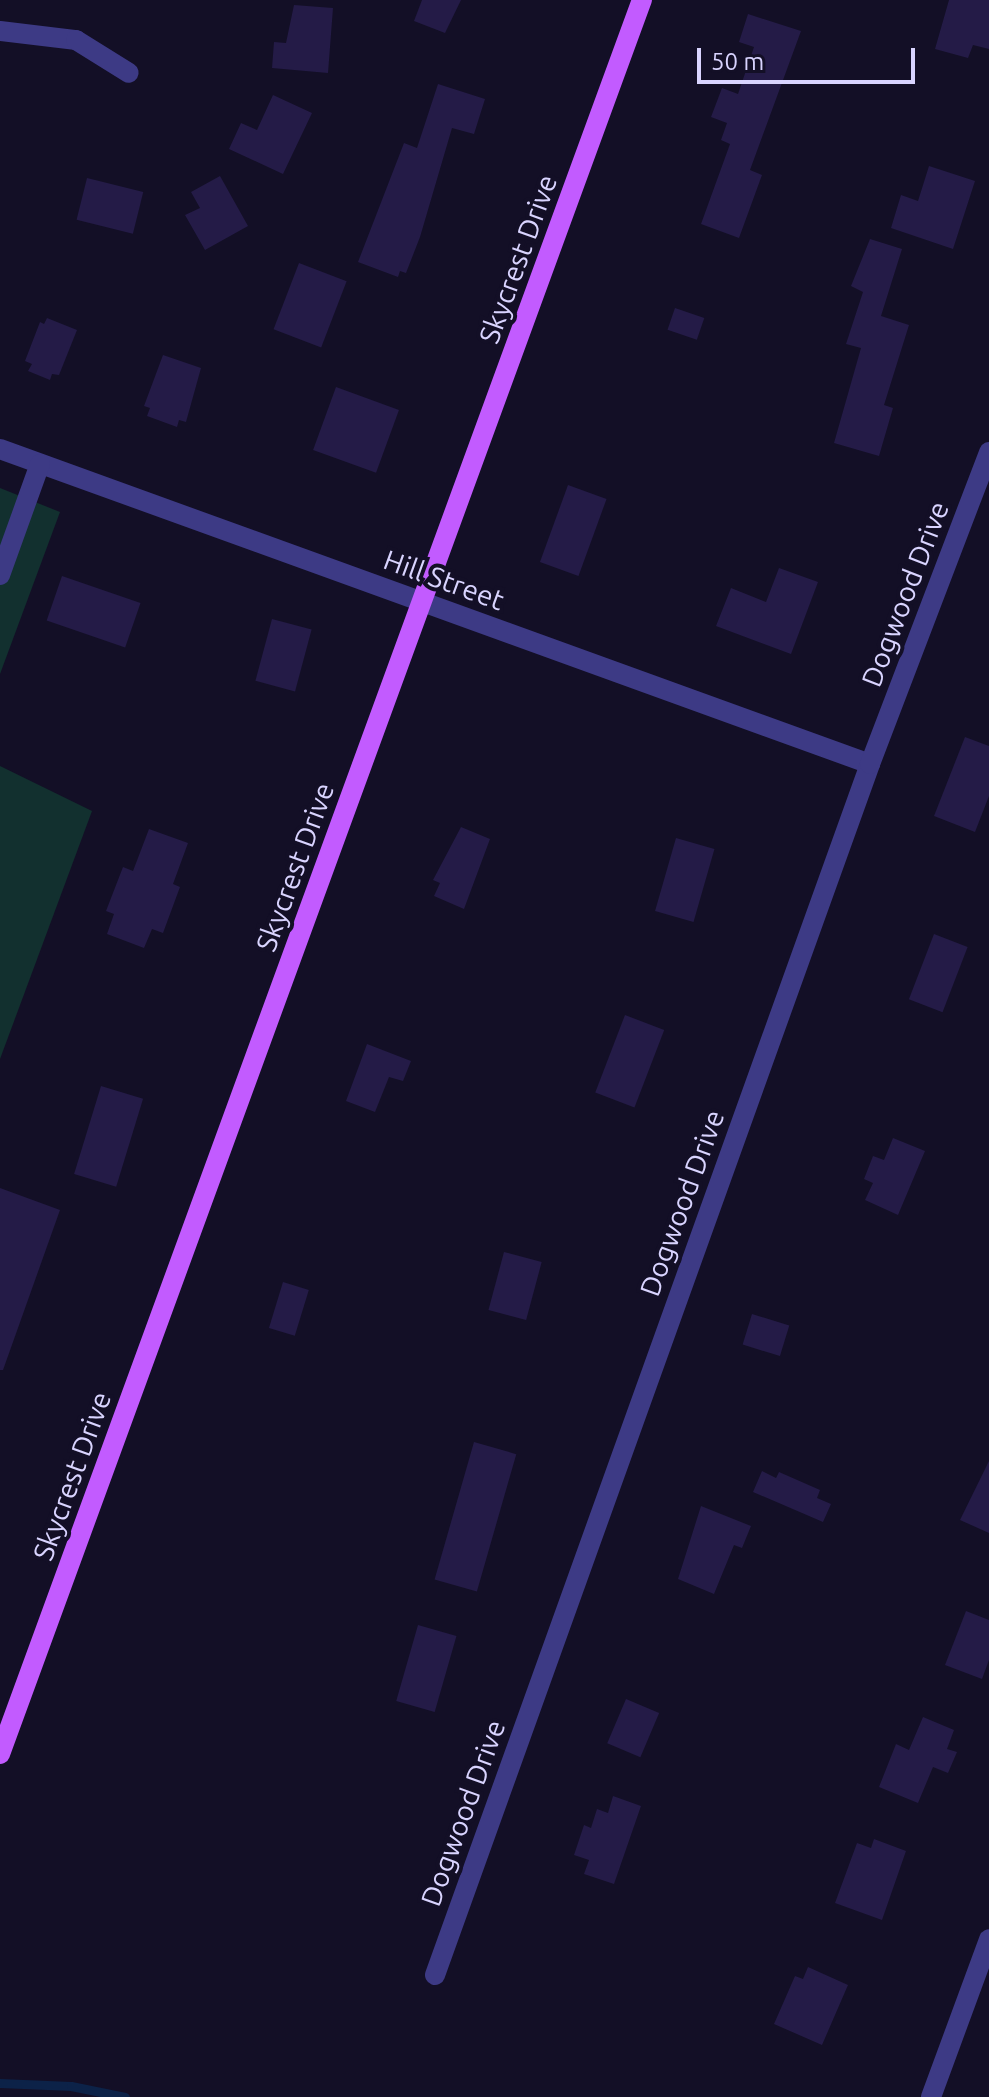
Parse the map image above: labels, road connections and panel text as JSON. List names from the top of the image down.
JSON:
{
  "streets": {
    "main road": ["Skycrest Drive"],
    "street": ["Hill Street", "Dogwood Drive"]
  },
  "crossings": [
    ["Skycrest Drive", "Hill Street"],
    ["Hill Street", "Dogwood Drive"]
  ],
  "scale_bar": "50 m"
}
